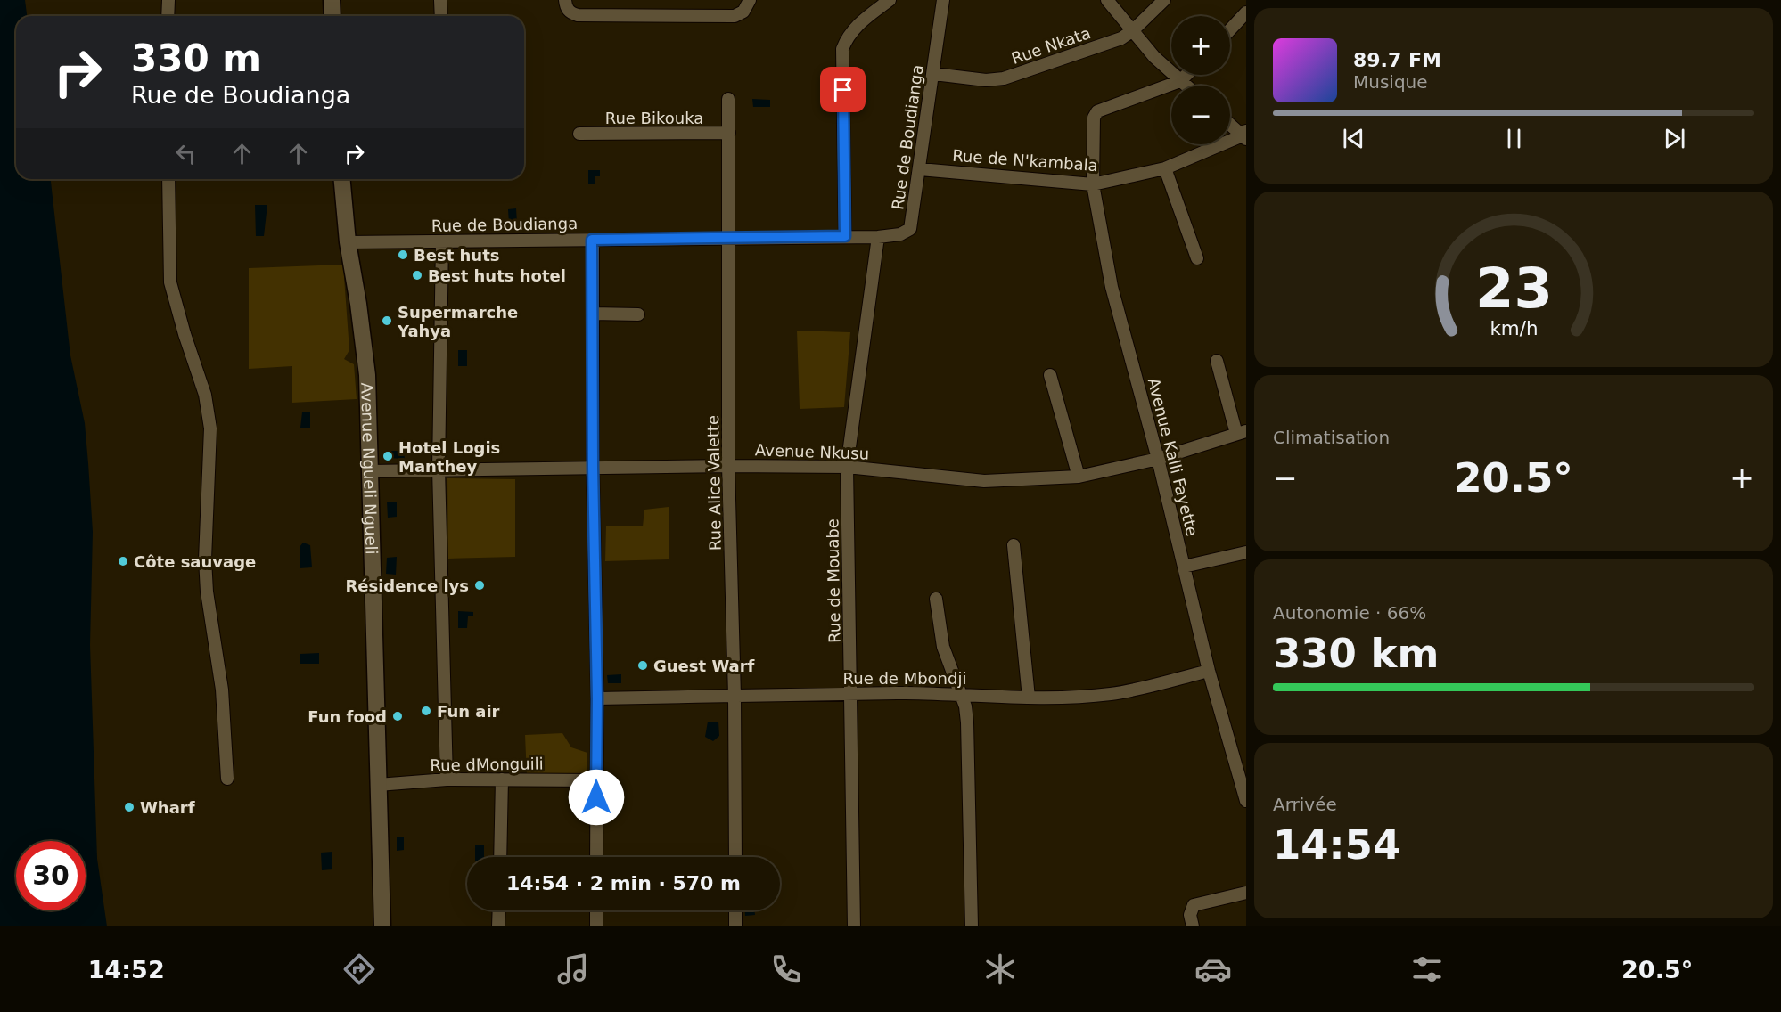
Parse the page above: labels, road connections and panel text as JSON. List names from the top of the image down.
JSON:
{
  "streets": {
    "street": [
      "Rue Nkata",
      "Rue Bikouka",
      "Rue de Boudianga",
      "Rue de N'kambala",
      "Avenue Nkusu",
      "Avenue Kalli Fayette",
      "Avenue Ngueli Ngueli",
      "Rue Alice Valette",
      "Rue de Mouabe",
      "Rue de Mbondji",
      "Rue dMonguili"
    ]
  },
  "crossings": [
    ["Rue Nkata", "Rue de Boudianga"],
    ["Rue Bikouka", "Rue Alice Valette"],
    ["Rue de Boudianga", "Rue de N'kambala"],
    ["Rue de Boudianga", "Avenue Ngueli Ngueli"],
    ["Rue de Boudianga", "Rue Alice Valette"],
    ["Rue de Boudianga", "Rue de Mouabe"],
    ["Rue de N'kambala", "Avenue Kalli Fayette"],
    ["Avenue Nkusu", "Avenue Kalli Fayette"],
    ["Avenue Nkusu", "Avenue Ngueli Ngueli"],
    ["Avenue Nkusu", "Rue Alice Valette"],
    ["Avenue Nkusu", "Rue de Mouabe"],
    ["Avenue Kalli Fayette", "Rue de Mbondji"],
    ["Avenue Ngueli Ngueli", "Rue dMonguili"],
    ["Rue Alice Valette", "Rue de Mbondji"],
    ["Rue de Mouabe", "Rue de Mbondji"]
  ],
  "places": [
    "Best huts",
    "Best huts hotel",
    "Supermarche Yahya",
    "Hotel Logis Manthey",
    "Côte sauvage",
    "Résidence lys",
    "Guest Warf",
    "Fun air",
    "Fun food",
    "Wharf"
  ],
  "page": {
    "map_buttons": ["+", "−"],
    "turn": ["330 m", "Rue de Boudianga"],
    "song": ["89.7 FM", "Musique"],
    "tile": [
      "Climatisation",
      ["Autonomie · 66%", "330 km"],
      ["Arrivée", "14:54"]
    ],
    "heat": ["−", "20.5°", "+"],
    "limit": "30",
    "trip": "14:54 · 2 min · 570 m",
    "tabs": ["14:52", "20.5°"],
    "gauge": ["23", "km/h"]
  }
}
